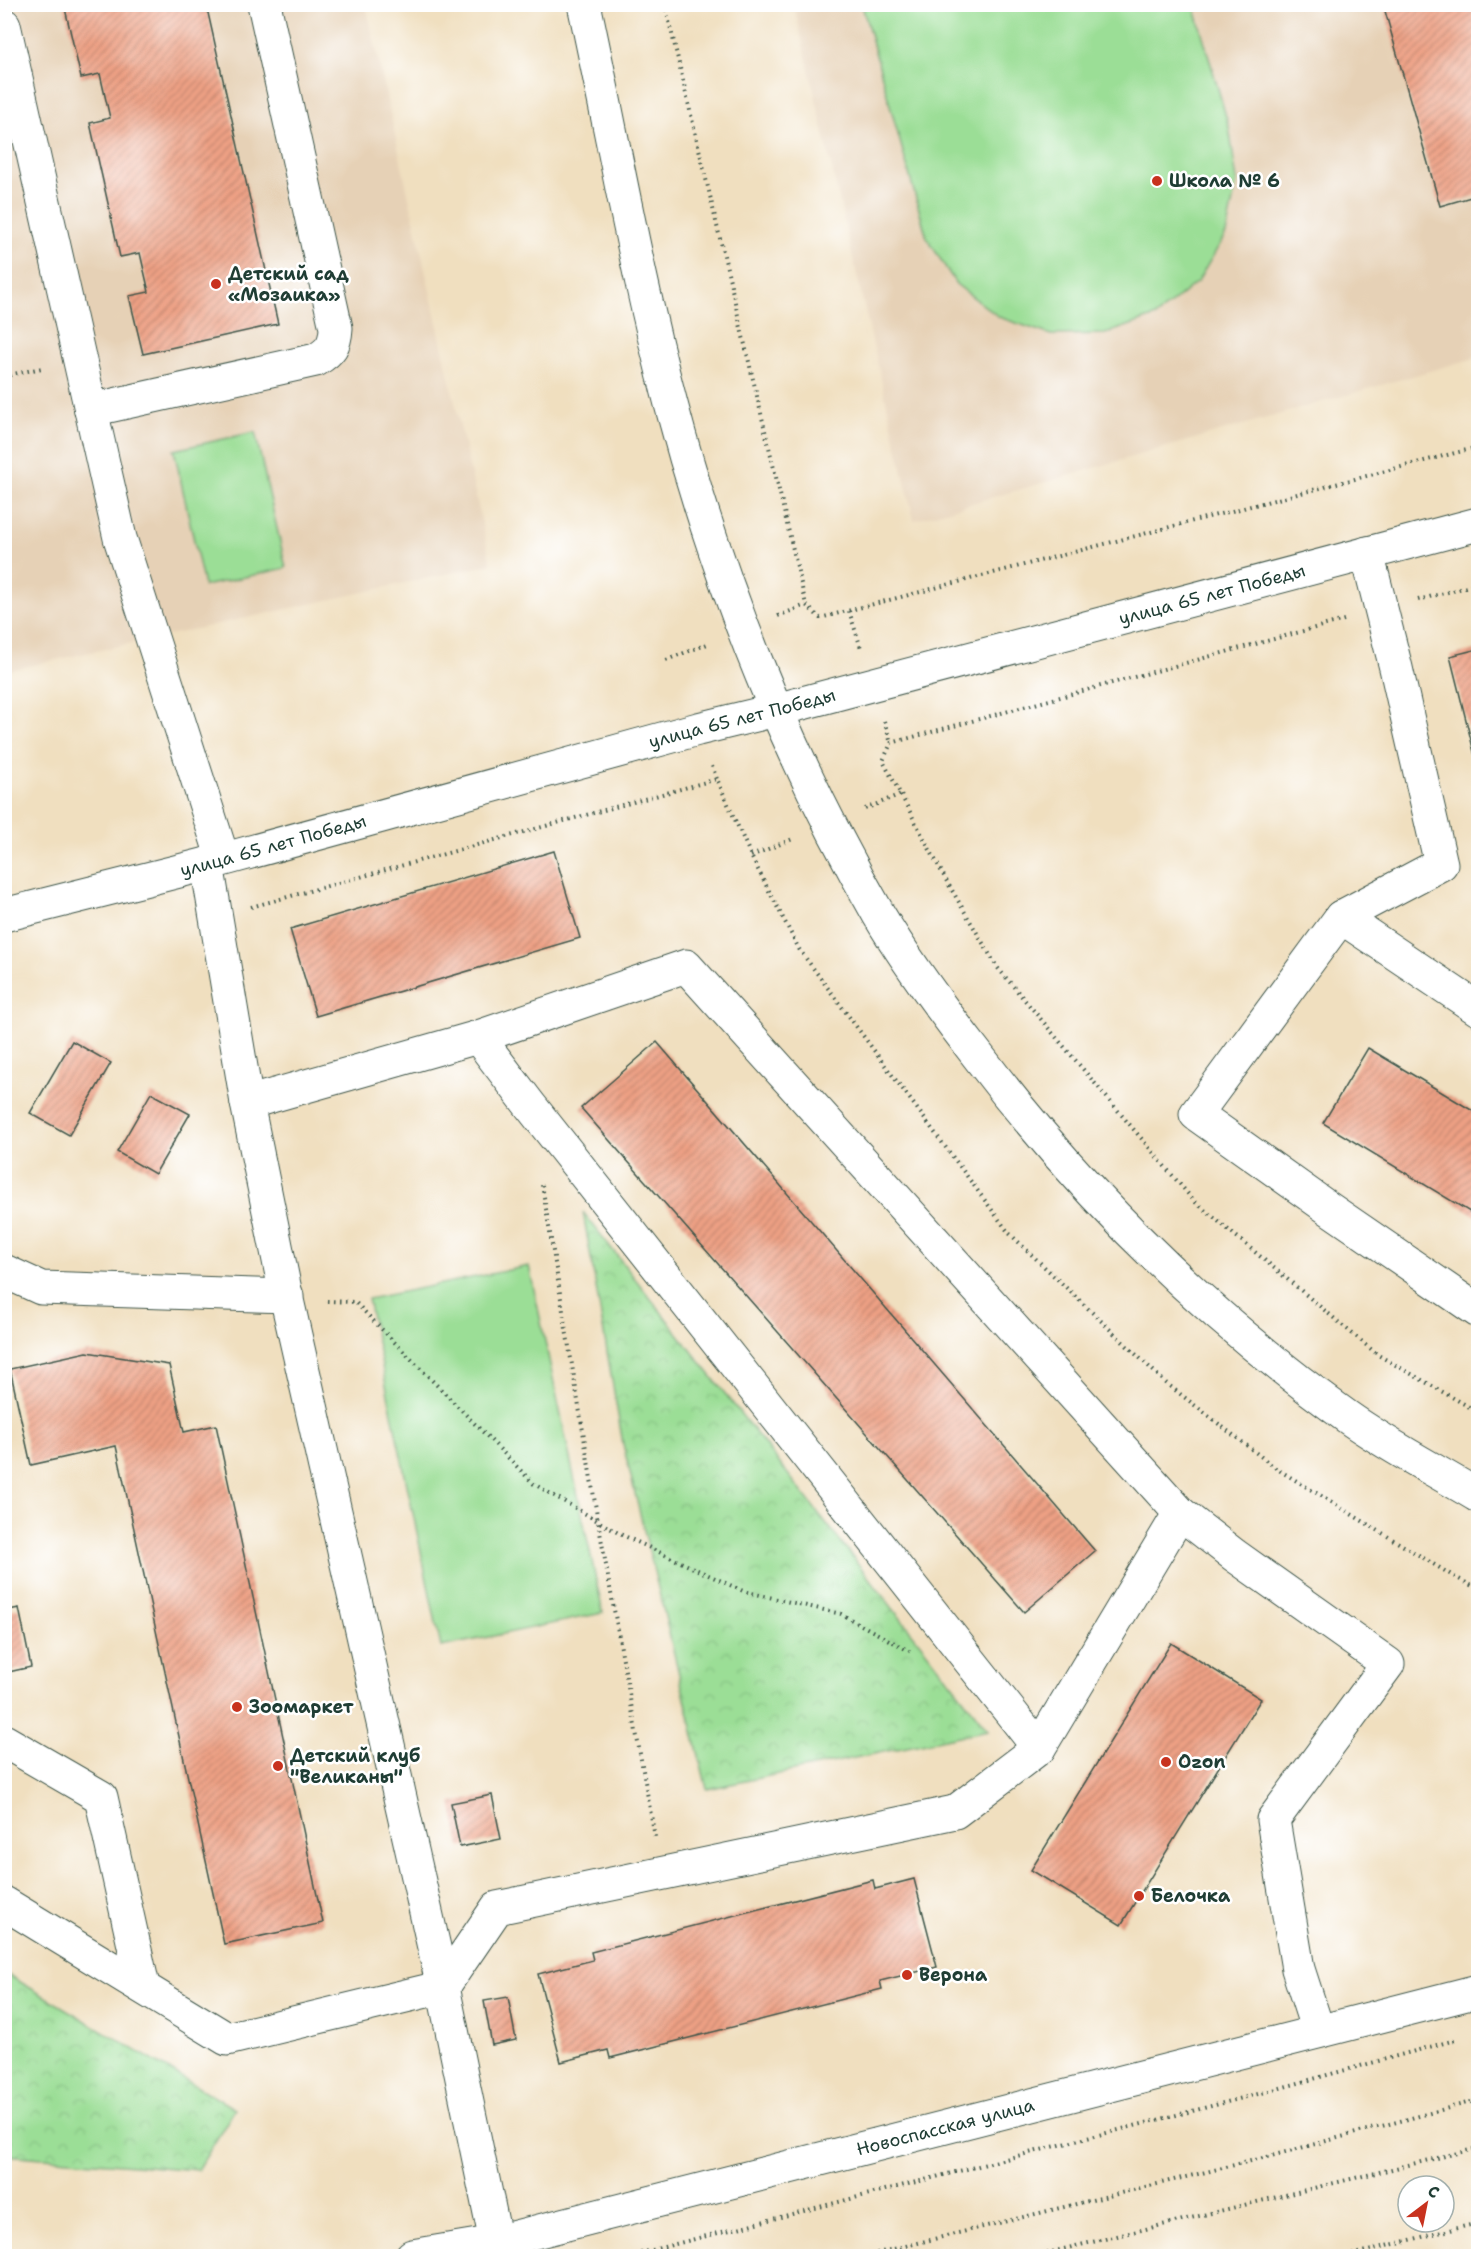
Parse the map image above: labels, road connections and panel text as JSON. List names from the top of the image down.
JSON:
{
  "streets": {
    "street": ["улица 65 лет Победы", "Новоспасская улица"]
  },
  "places": [
    "Школа № 6",
    "Детский сад «Мозаика»",
    "Зоомаркет",
    "Ozon",
    "Детский клуб \"Великаны\"",
    "Белочка",
    "Верона"
  ],
  "north": "top right"
}
